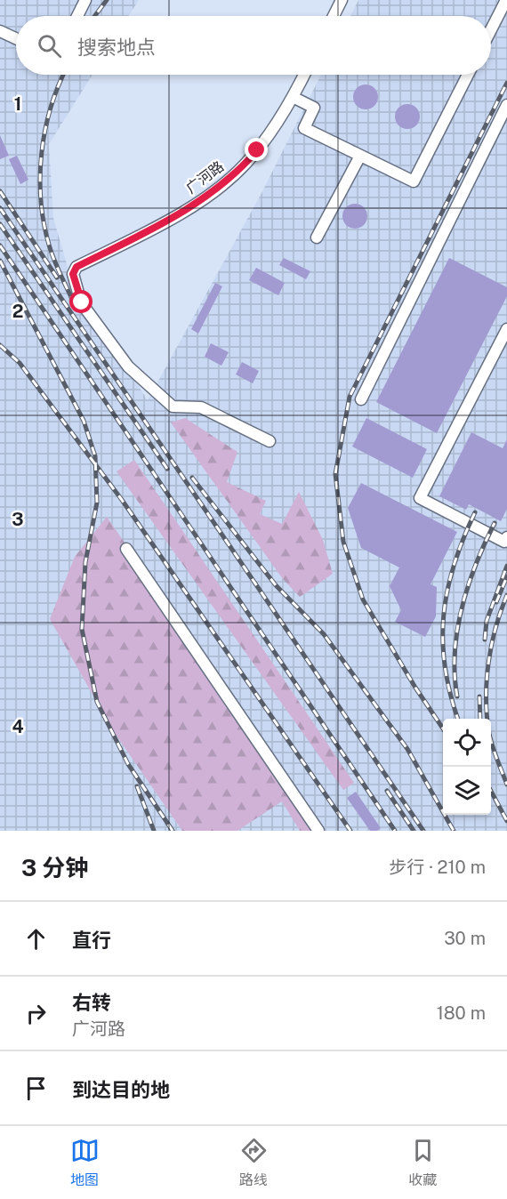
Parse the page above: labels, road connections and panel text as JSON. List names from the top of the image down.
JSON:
{
  "streets": {
    "street": ["广河路"]
  },
  "page": {
    "search": "搜索地点",
    "heading": ["3 分钟", "步行 · 210 m"],
    "list": [
      ["直行", "30 m"],
      ["右转", "广河路", "180 m"],
      "到达目的地"
    ],
    "nav": ["地图", "路线", "收藏"]
  },
  "grid": {
    "rows": [
      "1",
      "2",
      "3",
      "4"
    ]
  }
}
